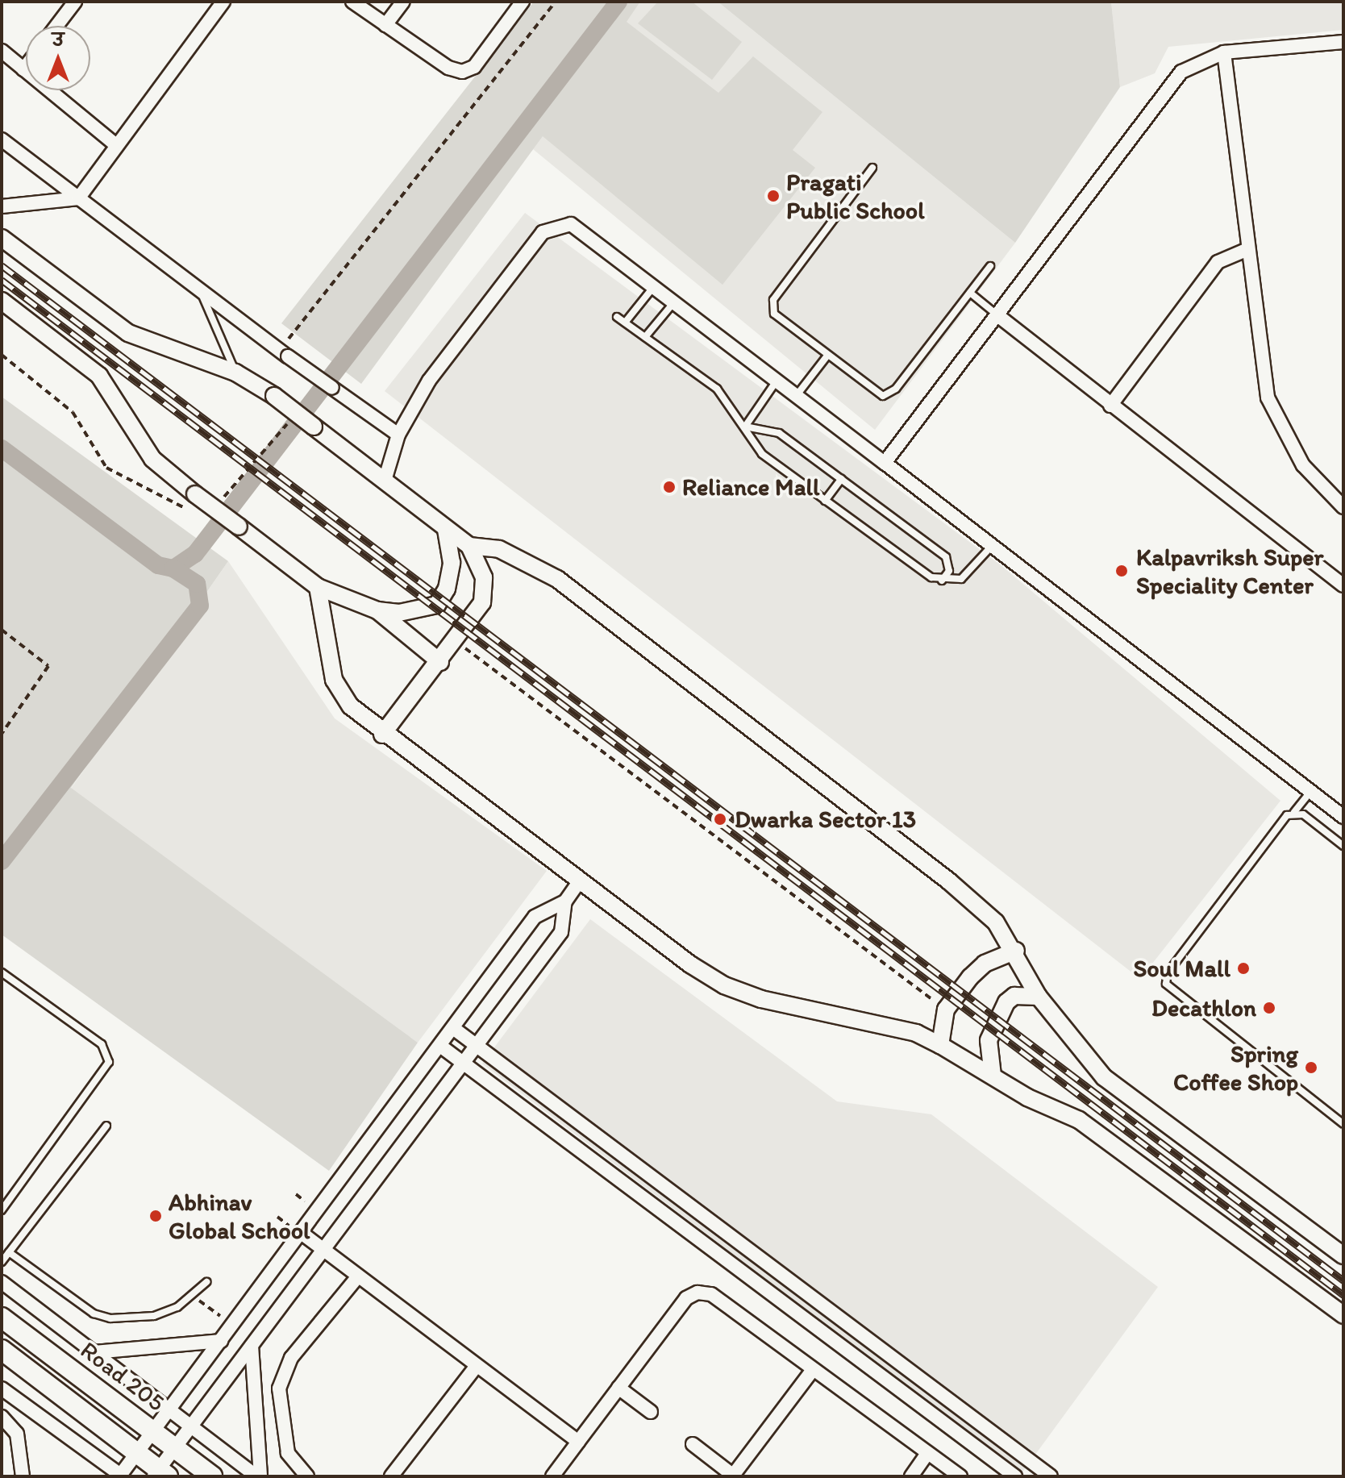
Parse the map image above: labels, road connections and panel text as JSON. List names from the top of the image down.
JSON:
{
  "streets": {
    "main road": ["Road 205"]
  },
  "places": [
    "Pragati Public School",
    "Reliance Mall",
    "Kalpavriksh Super Speciality Center",
    "Dwarka Sector 13",
    "Soul Mall",
    "Decathlon",
    "Spring Coffee Shop",
    "Abhinav Global School"
  ],
  "north": "top"
}
